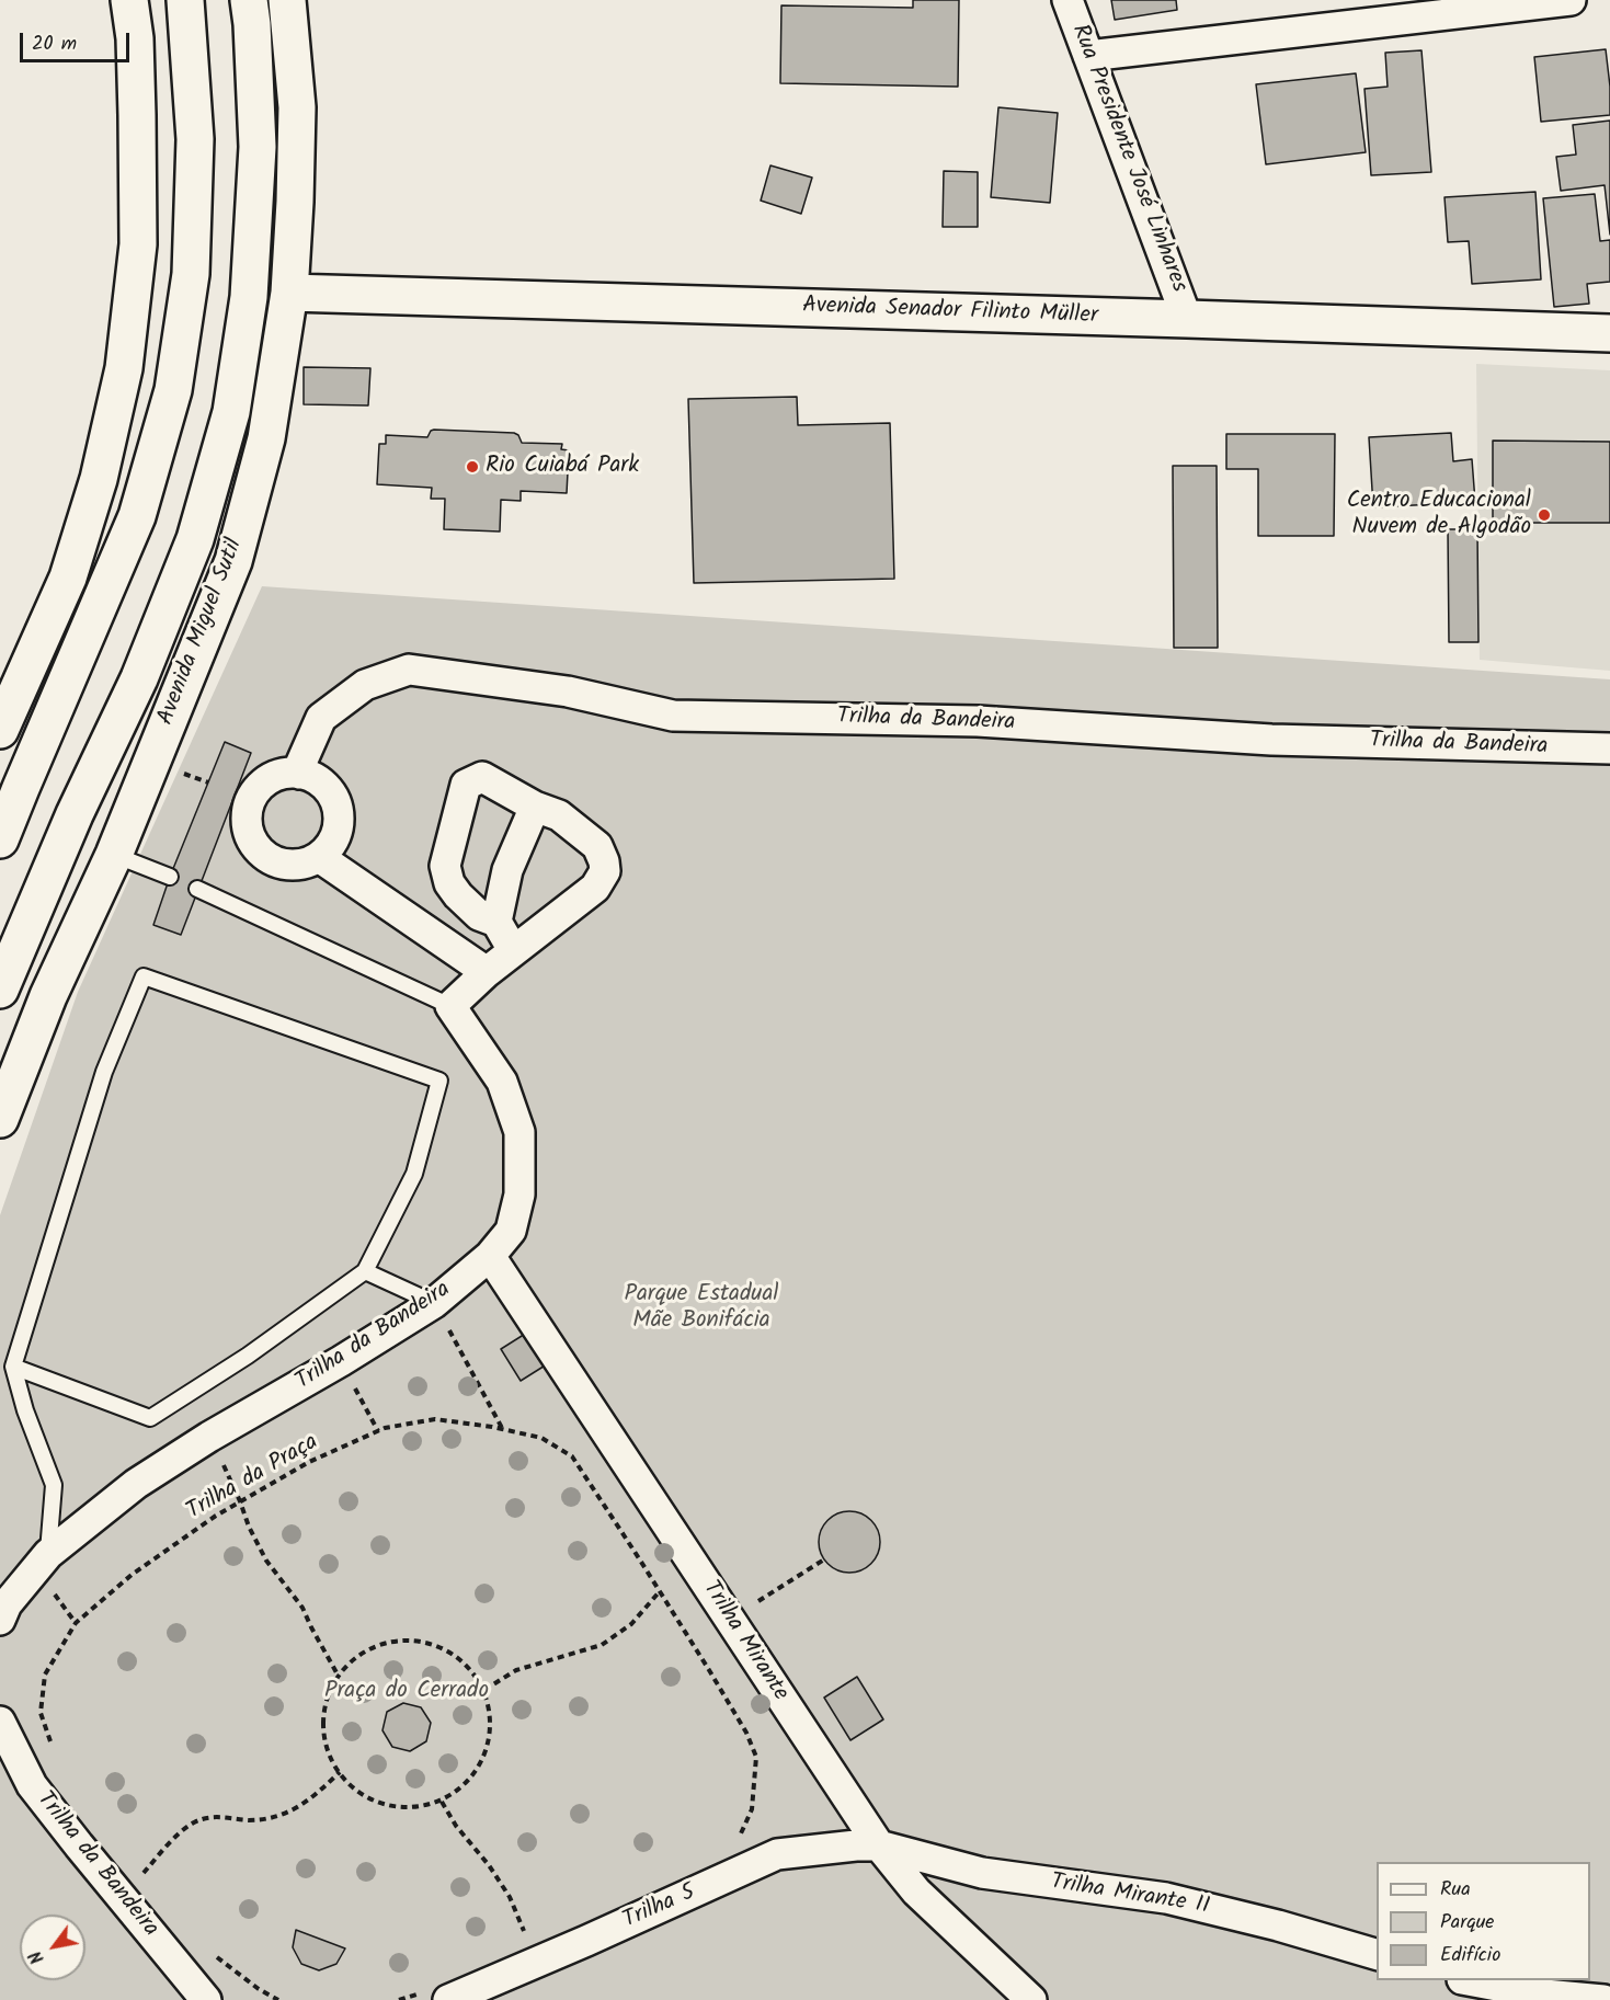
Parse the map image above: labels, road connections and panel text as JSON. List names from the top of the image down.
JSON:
{
  "streets": {
    "main road": ["Avenida Senador Filinto Müller", "Avenida Miguel Sutil"],
    "street": [
      "Rua Presidente José Linhares",
      "Trilha da Bandeira",
      "Trilha Mirante",
      "Trilha Mirante II",
      "Trilha 5"
    ],
    "path": ["Trilha da Praça"]
  },
  "crossings": [
    ["Rua Presidente José Linhares", "Avenida Senador Filinto Müller"],
    ["Avenida Senador Filinto Müller", "Avenida Miguel Sutil"],
    ["Trilha da Bandeira", "Trilha Mirante"],
    ["Trilha Mirante", "Trilha Mirante II"],
    ["Trilha Mirante", "Trilha 5"],
    ["Trilha Mirante II", "Trilha 5"]
  ],
  "parks": ["Parque Estadual Mãe Bonifácia", "Praça do Cerrado"],
  "places": ["Rio Cuiabá Park", "Centro Educacional Nuvem de Algodão"],
  "legend": ["Rua", "Parque", "Edifício"],
  "scale_bar": "20 m",
  "north": "bottom left"
}
